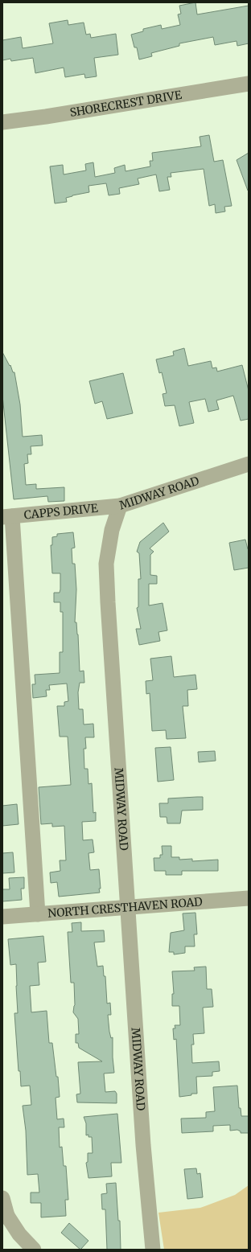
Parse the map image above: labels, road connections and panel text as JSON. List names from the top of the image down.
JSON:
{
  "streets": {
    "street": [
      "SHORECREST DRIVE",
      "MIDWAY ROAD",
      "CAPPS DRIVE",
      "NORTH CRESTHAVEN ROAD"
    ]
  },
  "crossings": [
    ["MIDWAY ROAD", "CAPPS DRIVE"],
    ["MIDWAY ROAD", "NORTH CRESTHAVEN ROAD"]
  ]
}
